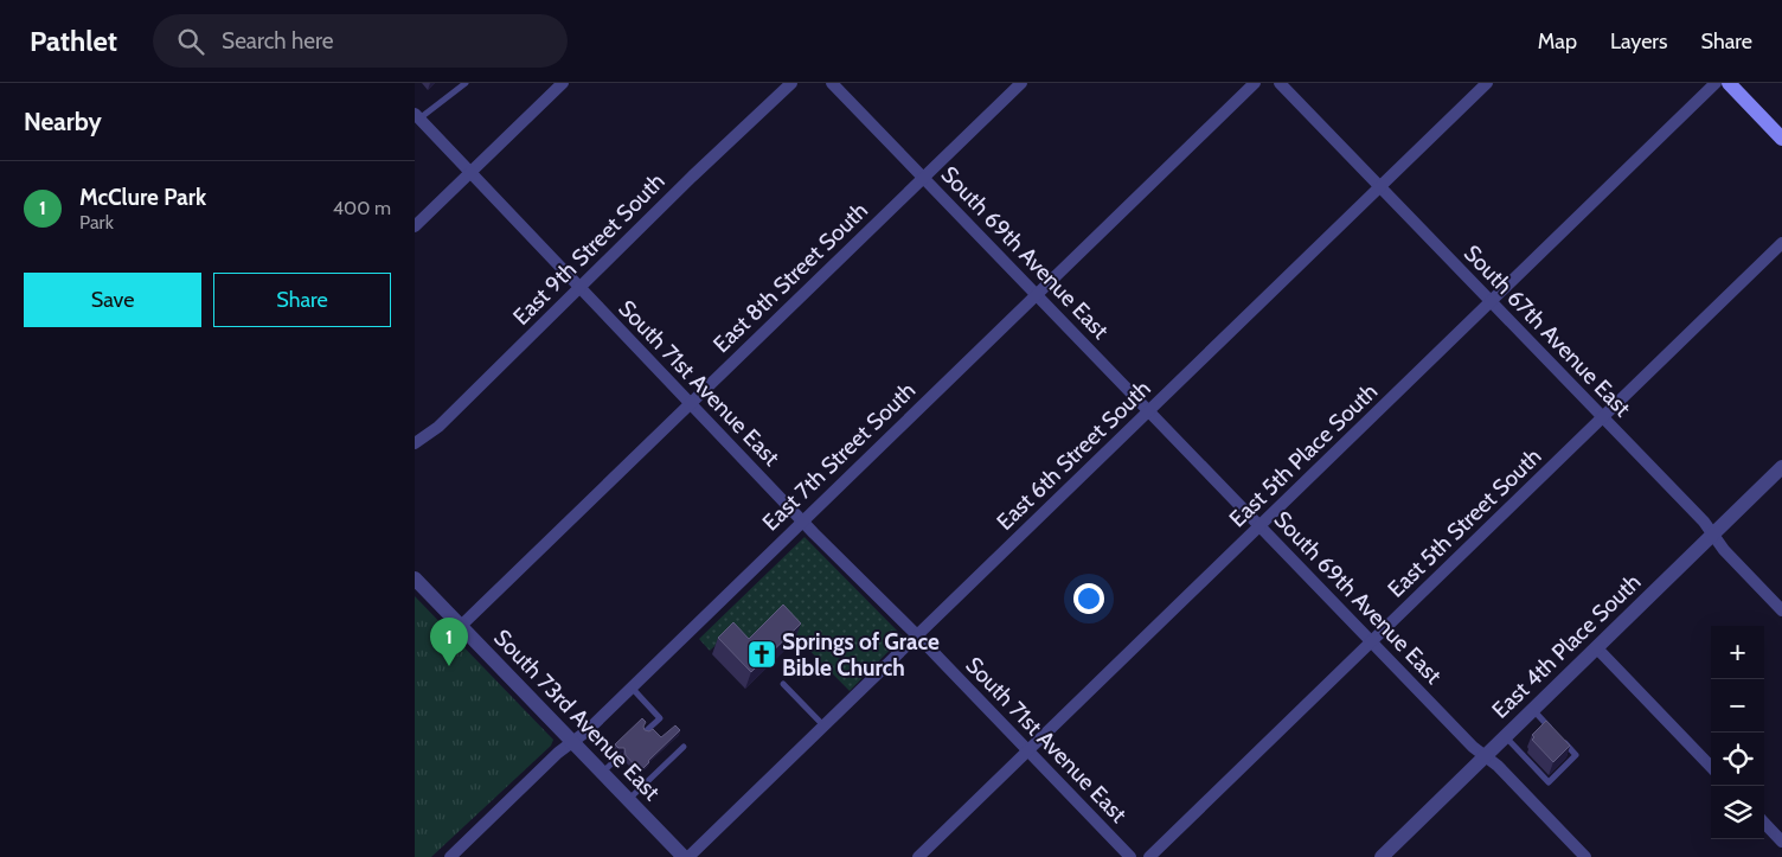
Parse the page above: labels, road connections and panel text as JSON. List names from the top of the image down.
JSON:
{
  "streets": {
    "street": [
      "East 9th Street South",
      "South 69th Avenue East",
      "East 8th Street South",
      "South 67th Avenue East",
      "South 71st Avenue East",
      "East 6th Street South",
      "East 5th Place South",
      "East 7th Street South",
      "East 5th Street South",
      "East 4th Place South",
      "South 73rd Avenue East"
    ]
  },
  "crossings": [
    ["East 9th Street South", "South 71st Avenue East"],
    ["South 69th Avenue East", "East 8th Street South"],
    ["South 69th Avenue East", "East 6th Street South"],
    ["South 69th Avenue East", "East 5th Place South"],
    ["South 69th Avenue East", "East 7th Street South"],
    ["South 69th Avenue East", "East 5th Street South"],
    ["South 69th Avenue East", "East 4th Place South"],
    ["East 8th Street South", "South 71st Avenue East"],
    ["East 8th Street South", "South 73rd Avenue East"],
    ["South 67th Avenue East", "East 6th Street South"],
    ["South 67th Avenue East", "East 5th Place South"],
    ["South 67th Avenue East", "East 5th Street South"],
    ["South 67th Avenue East", "East 4th Place South"],
    ["South 71st Avenue East", "East 6th Street South"],
    ["South 71st Avenue East", "East 5th Place South"],
    ["South 71st Avenue East", "East 7th Street South"],
    ["East 7th Street South", "South 73rd Avenue East"]
  ],
  "places": {
    "church": ["Springs of Grace Bible Church"]
  },
  "page": {
    "header": "Pathlet",
    "search": "Search here",
    "nav": ["Map", "Layers", "Share"],
    "heading": "Nearby",
    "list": [
      {
        "mark": "1",
        "name": "McClure Park",
        "note": "Park",
        "value": "400 m"
      }
    ],
    "buttons": ["Save", "Share"],
    "pins": "1",
    "map_buttons": ["+", "−"]
  }
}
